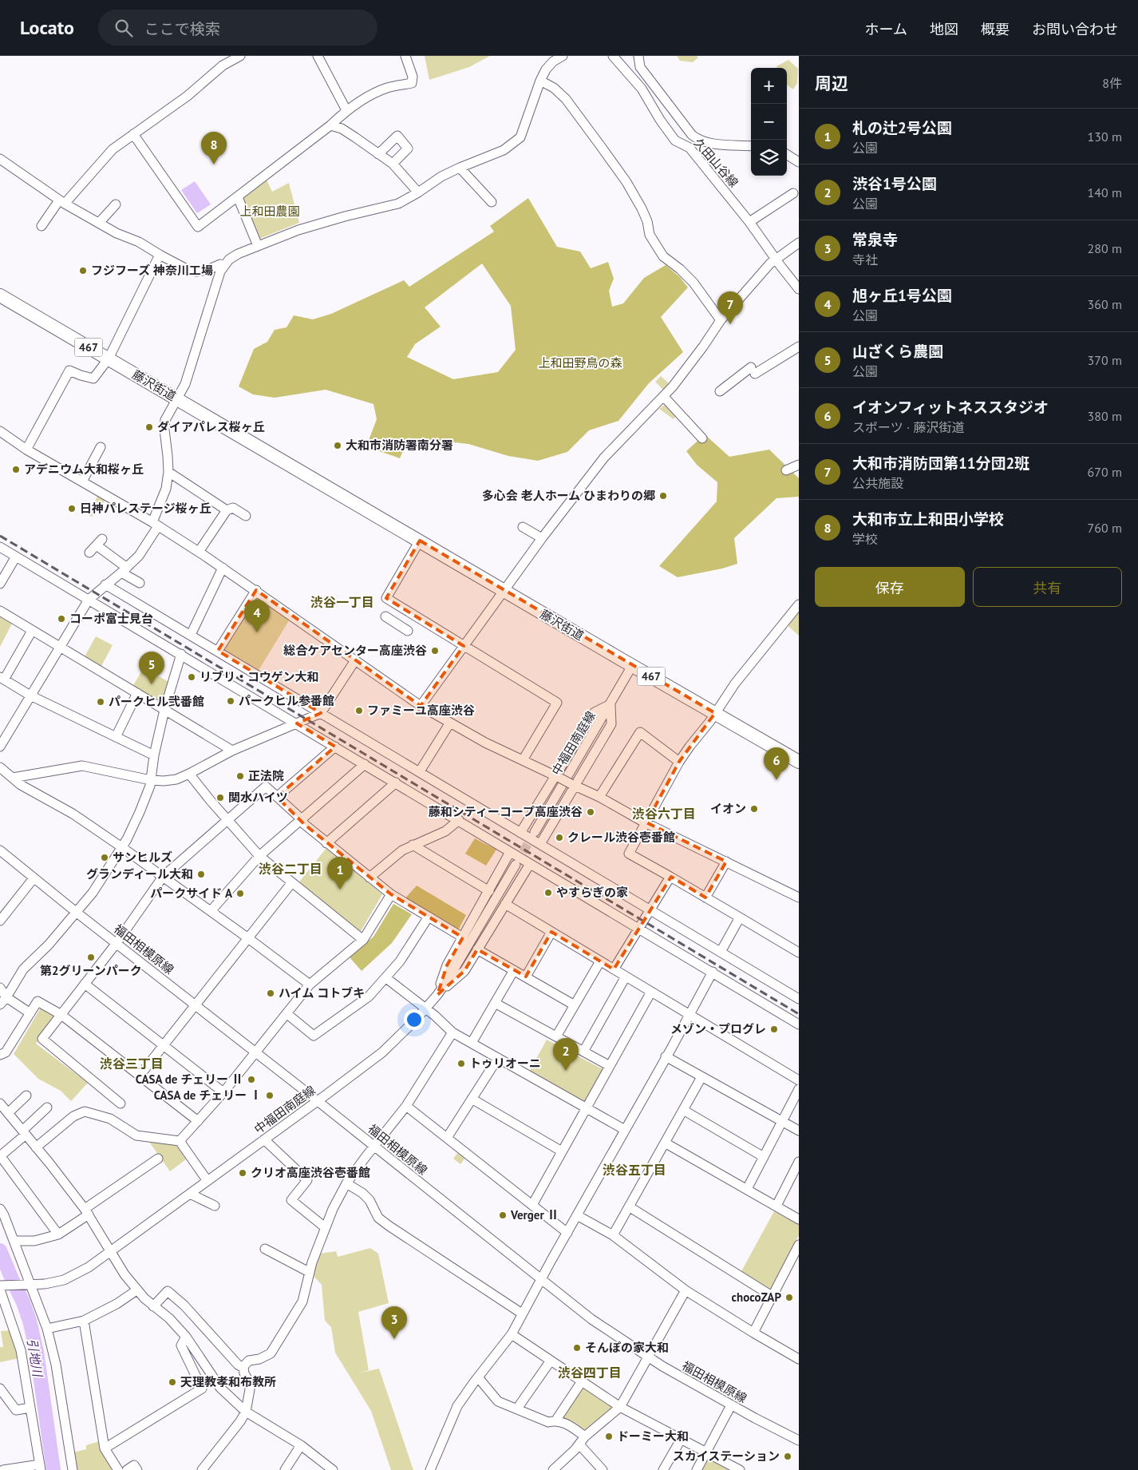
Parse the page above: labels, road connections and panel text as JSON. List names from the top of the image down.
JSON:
{
  "streets": {
    "highway": ["467", "藤沢街道"],
    "street": ["久田山谷線", "中福田南庭線", "福田相模原線"]
  },
  "crossings": [
    ["藤沢街道", "中福田南庭線"],
    ["中福田南庭線", "福田相模原線"]
  ],
  "districts": [
    "渋谷一丁目",
    "渋谷六丁目",
    "渋谷二丁目",
    "渋谷三丁目",
    "渋谷五丁目",
    "渋谷四丁目"
  ],
  "water": ["引地川"],
  "parks": ["上和田農園", "上和田野鳥の森"],
  "places": [
    "フジフーズ 神奈川工場",
    "ダイアパレス桜ヶ丘",
    "大和市消防署南分署",
    "アデニウム大和桜ヶ丘",
    "多心会 老人ホーム ひまわりの郷",
    "日神パレステージ桜ヶ丘",
    "コーポ富士見台",
    "総合ケアセンター高座渋谷",
    "リブリ・コウゲン大和",
    "パークヒル参番館",
    "パークヒル弐番館",
    "ファミーユ高座渋谷",
    "正法院",
    "関水ハイツ",
    "イオン",
    "藤和シティーコープ高座渋谷",
    "クレール渋谷壱番館",
    "サンヒルズ",
    "グランディール大和",
    "やすらぎの家",
    "パークサイド A",
    "第2グリーンパーク",
    "ハイム コトブキ",
    "メゾン・プログレ",
    "トゥリオーニ",
    "CASA de チェリー Ⅱ",
    "CASA de チェリー Ⅰ",
    "クリオ高座渋谷壱番館",
    "Verger Ⅱ",
    "chocoZAP",
    "そんぽの家大和",
    "天理教孝和布教所",
    "ドーミー大和",
    "スカイステーション"
  ],
  "page": {
    "header": "Locato",
    "search": "ここで検索",
    "nav": [
      "ホーム",
      "地図",
      "概要",
      "お問い合わせ"
    ],
    "heading": ["周辺", "8件"],
    "map_buttons": ["+", "−"],
    "list": [
      {
        "mark": "1",
        "name": "札の辻2号公園",
        "note": "公園",
        "value": "130 m"
      },
      {
        "mark": "2",
        "name": "渋谷1号公園",
        "note": "公園",
        "value": "140 m"
      },
      {
        "mark": "3",
        "name": "常泉寺",
        "note": "寺社",
        "value": "280 m"
      },
      {
        "mark": "4",
        "name": "旭ヶ丘1号公園",
        "note": "公園",
        "value": "360 m"
      },
      {
        "mark": "5",
        "name": "山ざくら農園",
        "note": "公園",
        "value": "370 m"
      },
      {
        "mark": "6",
        "name": "イオンフィットネススタジオ",
        "note": "スポーツ · 藤沢街道",
        "value": "380 m"
      },
      {
        "mark": "7",
        "name": "大和市消防団第11分団2班",
        "note": "公共施設",
        "value": "670 m"
      },
      {
        "mark": "8",
        "name": "大和市立上和田小学校",
        "note": "学校",
        "value": "760 m"
      }
    ],
    "pins": [
      "8",
      "7",
      "4",
      "5",
      "6",
      "1",
      "2",
      "3"
    ],
    "buttons": ["保存", "共有"]
  }
}
